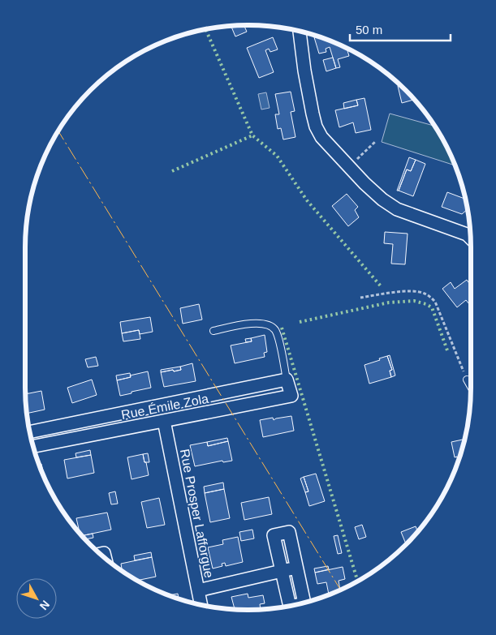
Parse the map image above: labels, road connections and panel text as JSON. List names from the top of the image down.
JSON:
{
  "streets": {
    "street": ["Rue Émile Zola", "Rue Prosper Lafforgue"]
  },
  "crossings": [
    ["Rue Émile Zola", "Rue Prosper Lafforgue"]
  ],
  "scale_bar": "50 m",
  "north": "bottom right"
}
